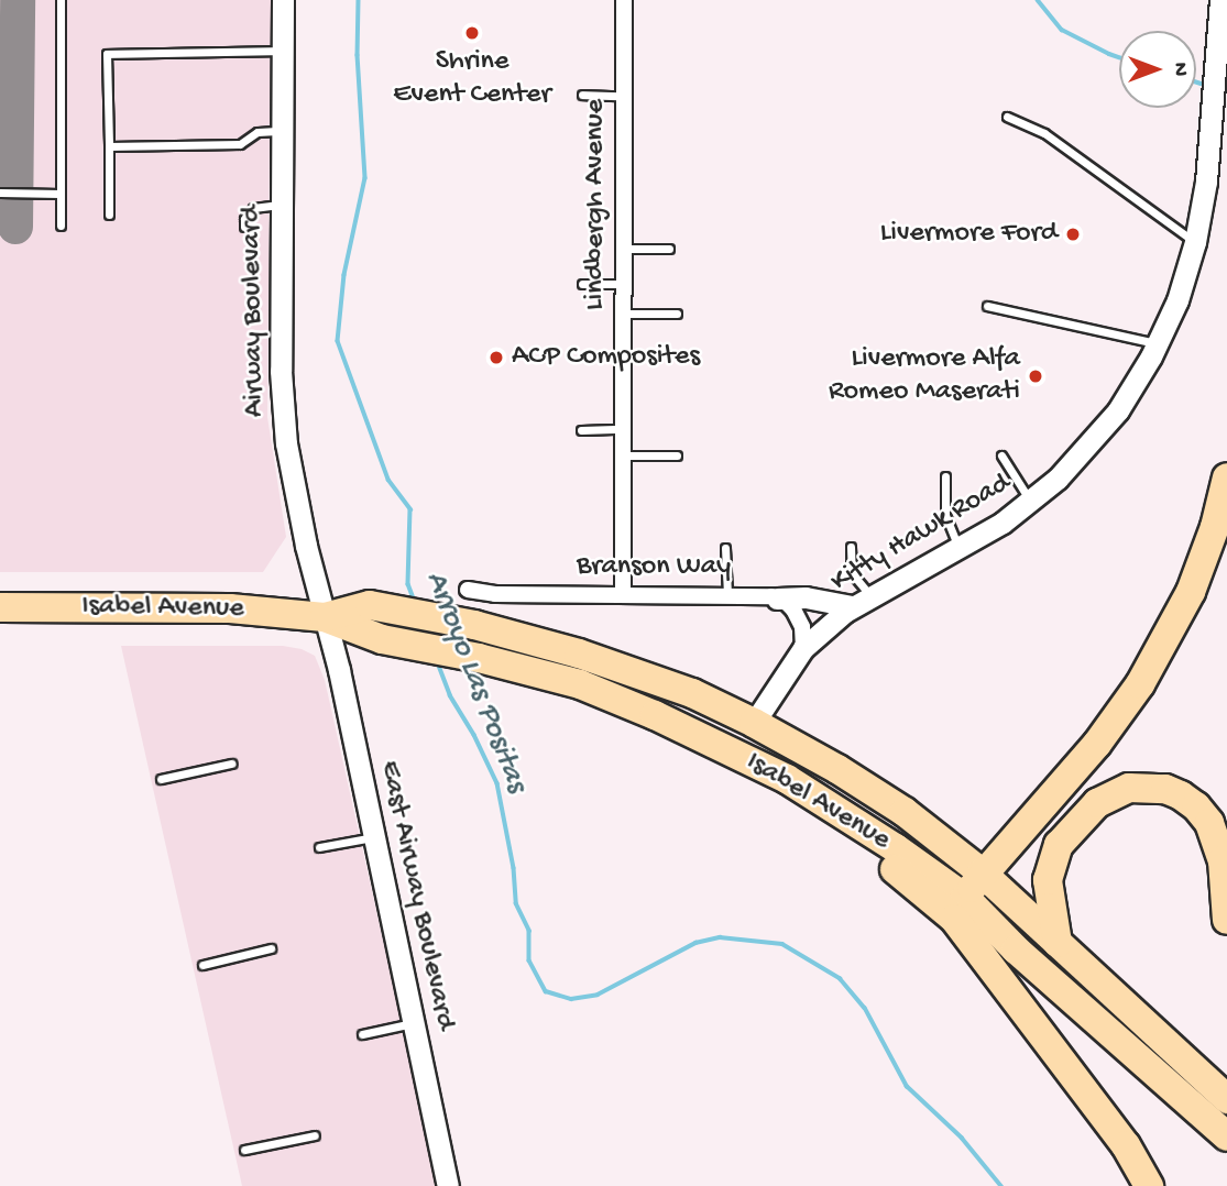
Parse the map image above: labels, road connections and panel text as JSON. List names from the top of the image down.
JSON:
{
  "streets": {
    "highway": ["Isabel Avenue"],
    "main road": ["Airway Boulevard", "Kitty Hawk Road", "East Airway Boulevard"],
    "street": ["Lindbergh Avenue", "Branson Way"]
  },
  "crossings": [
    ["Lindbergh Avenue", "Branson Way"],
    ["Airway Boulevard", "Isabel Avenue"],
    ["Airway Boulevard", "East Airway Boulevard"],
    ["Kitty Hawk Road", "Isabel Avenue"],
    ["Isabel Avenue", "East Airway Boulevard"]
  ],
  "water": ["Arroyo Las Positas"],
  "places": [
    "Shrine Event Center",
    "Livermore Ford",
    "ACP Composites",
    "Livermore Alfa Romeo Maserati"
  ],
  "north": "right"
}
